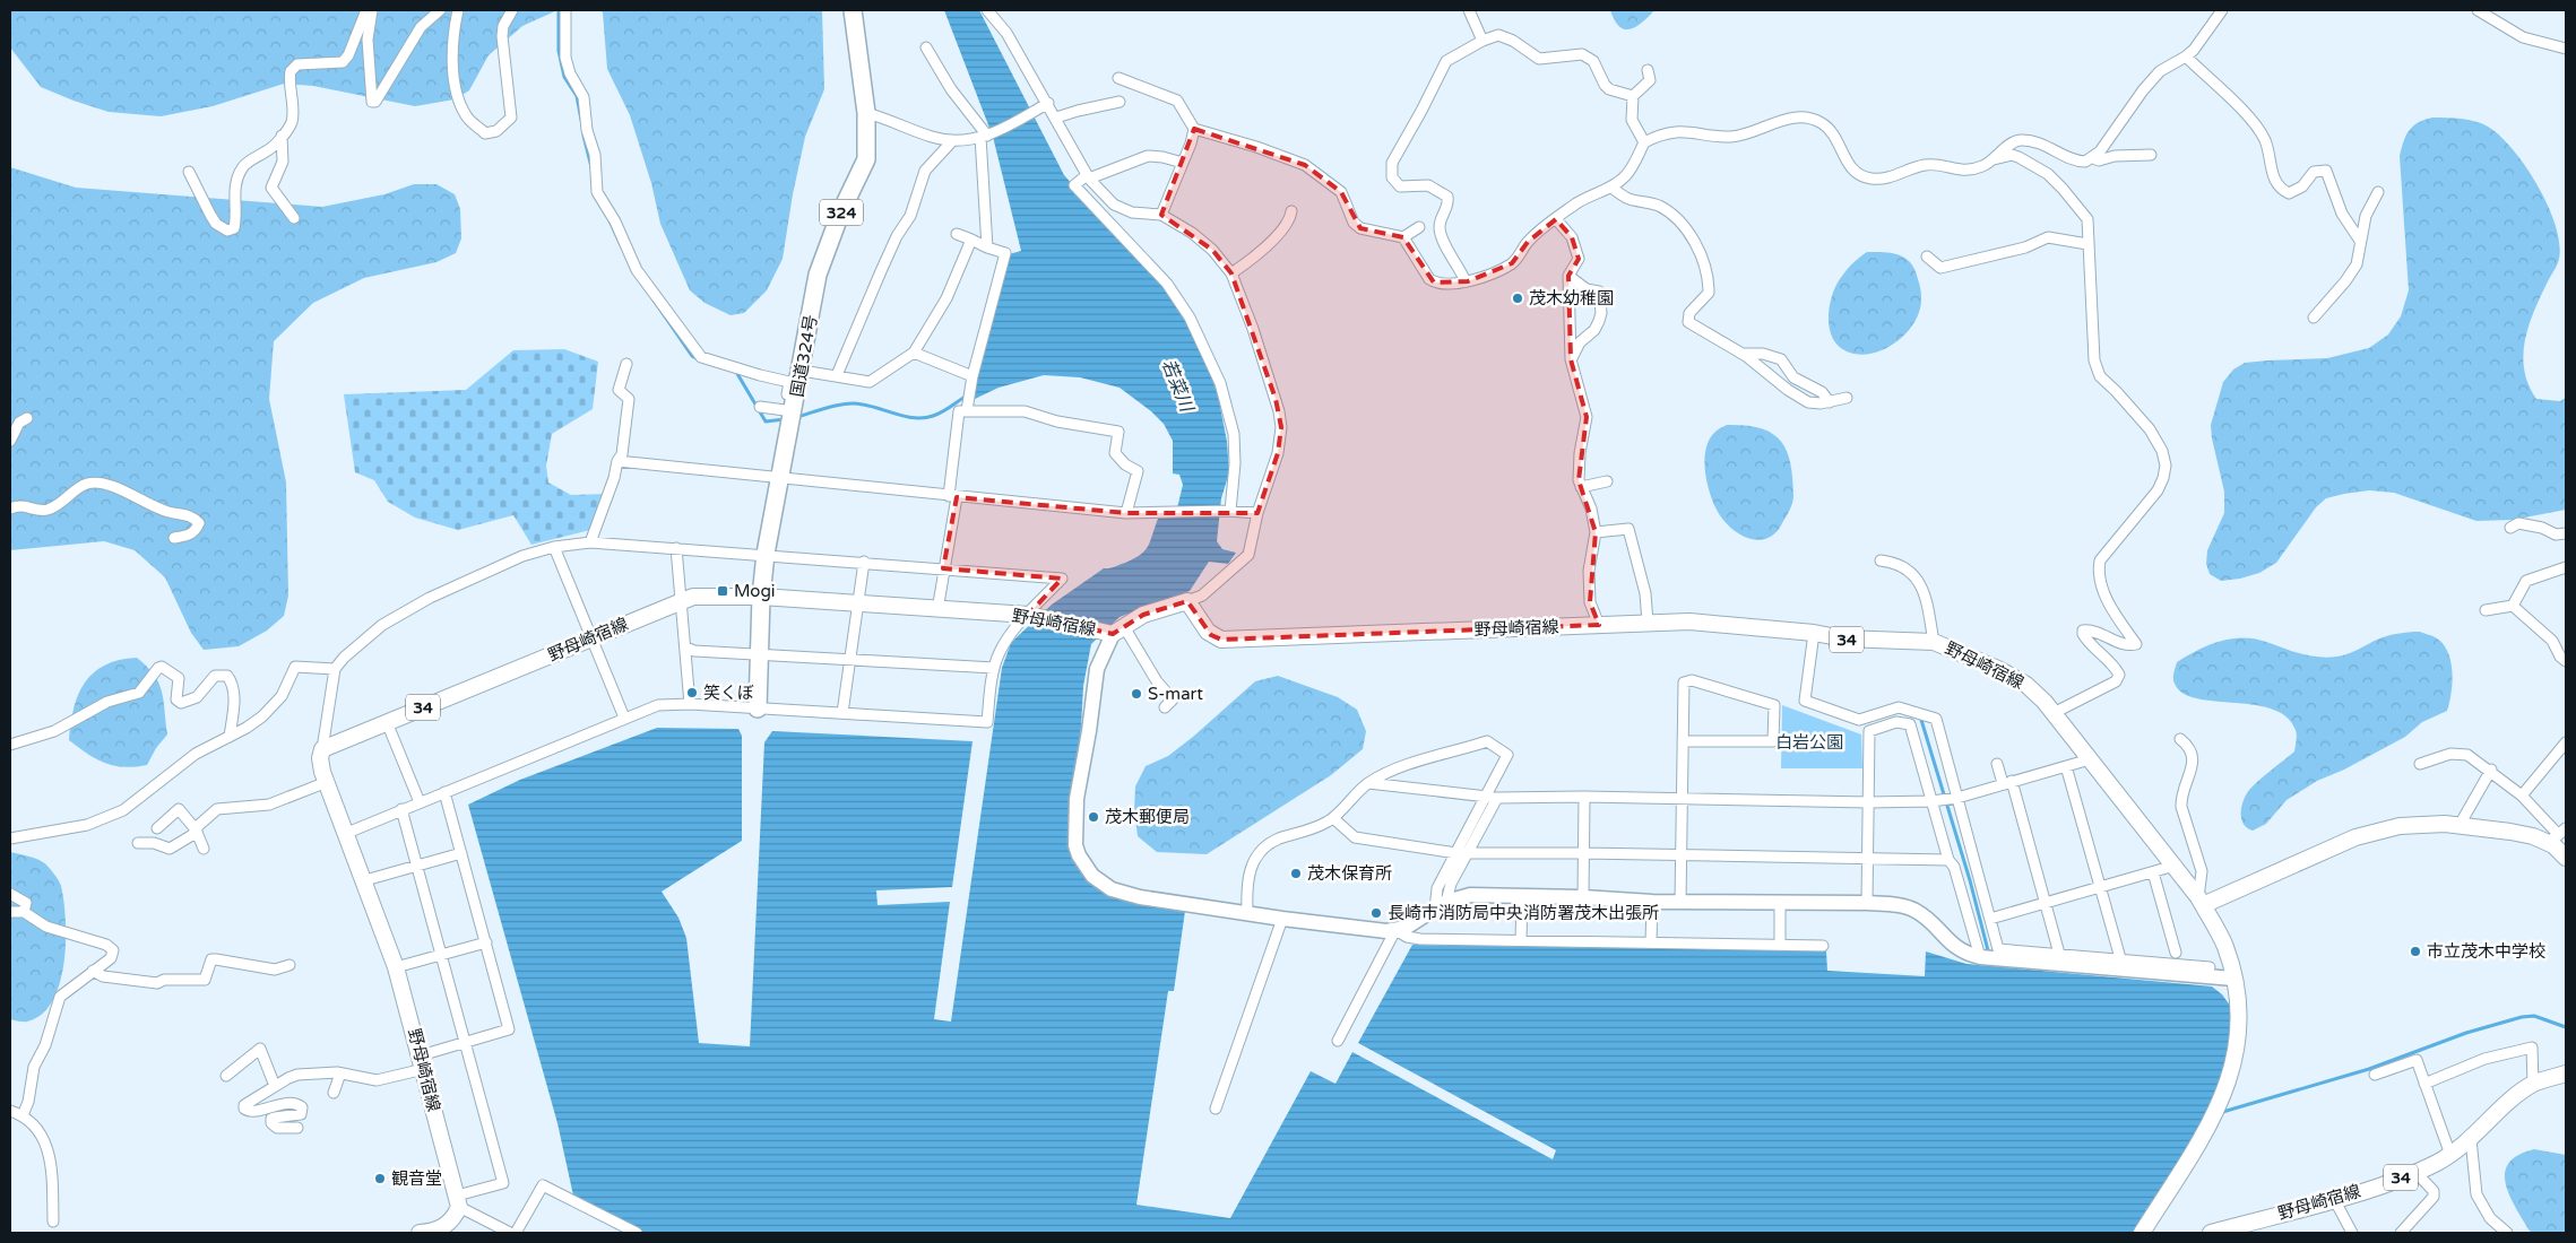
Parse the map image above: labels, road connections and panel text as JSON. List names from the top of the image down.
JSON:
{
  "streets": {
    "highway": ["324", "国道324号"],
    "main road": ["野母崎宿線", "34"]
  },
  "crossings": [
    ["国道324号", "野母崎宿線"]
  ],
  "water": ["若菜川"],
  "parks": ["白岩公園"],
  "places": {
    "other": [
      "茂木幼稚園",
      "笑くぼ",
      "S-mart",
      "茂木郵便局",
      "茂木保育所",
      "長崎市消防局中央消防署茂木出張所",
      "市立茂木中学校",
      "観音堂"
    ],
    "transit": ["Mogi"]
  }
}
